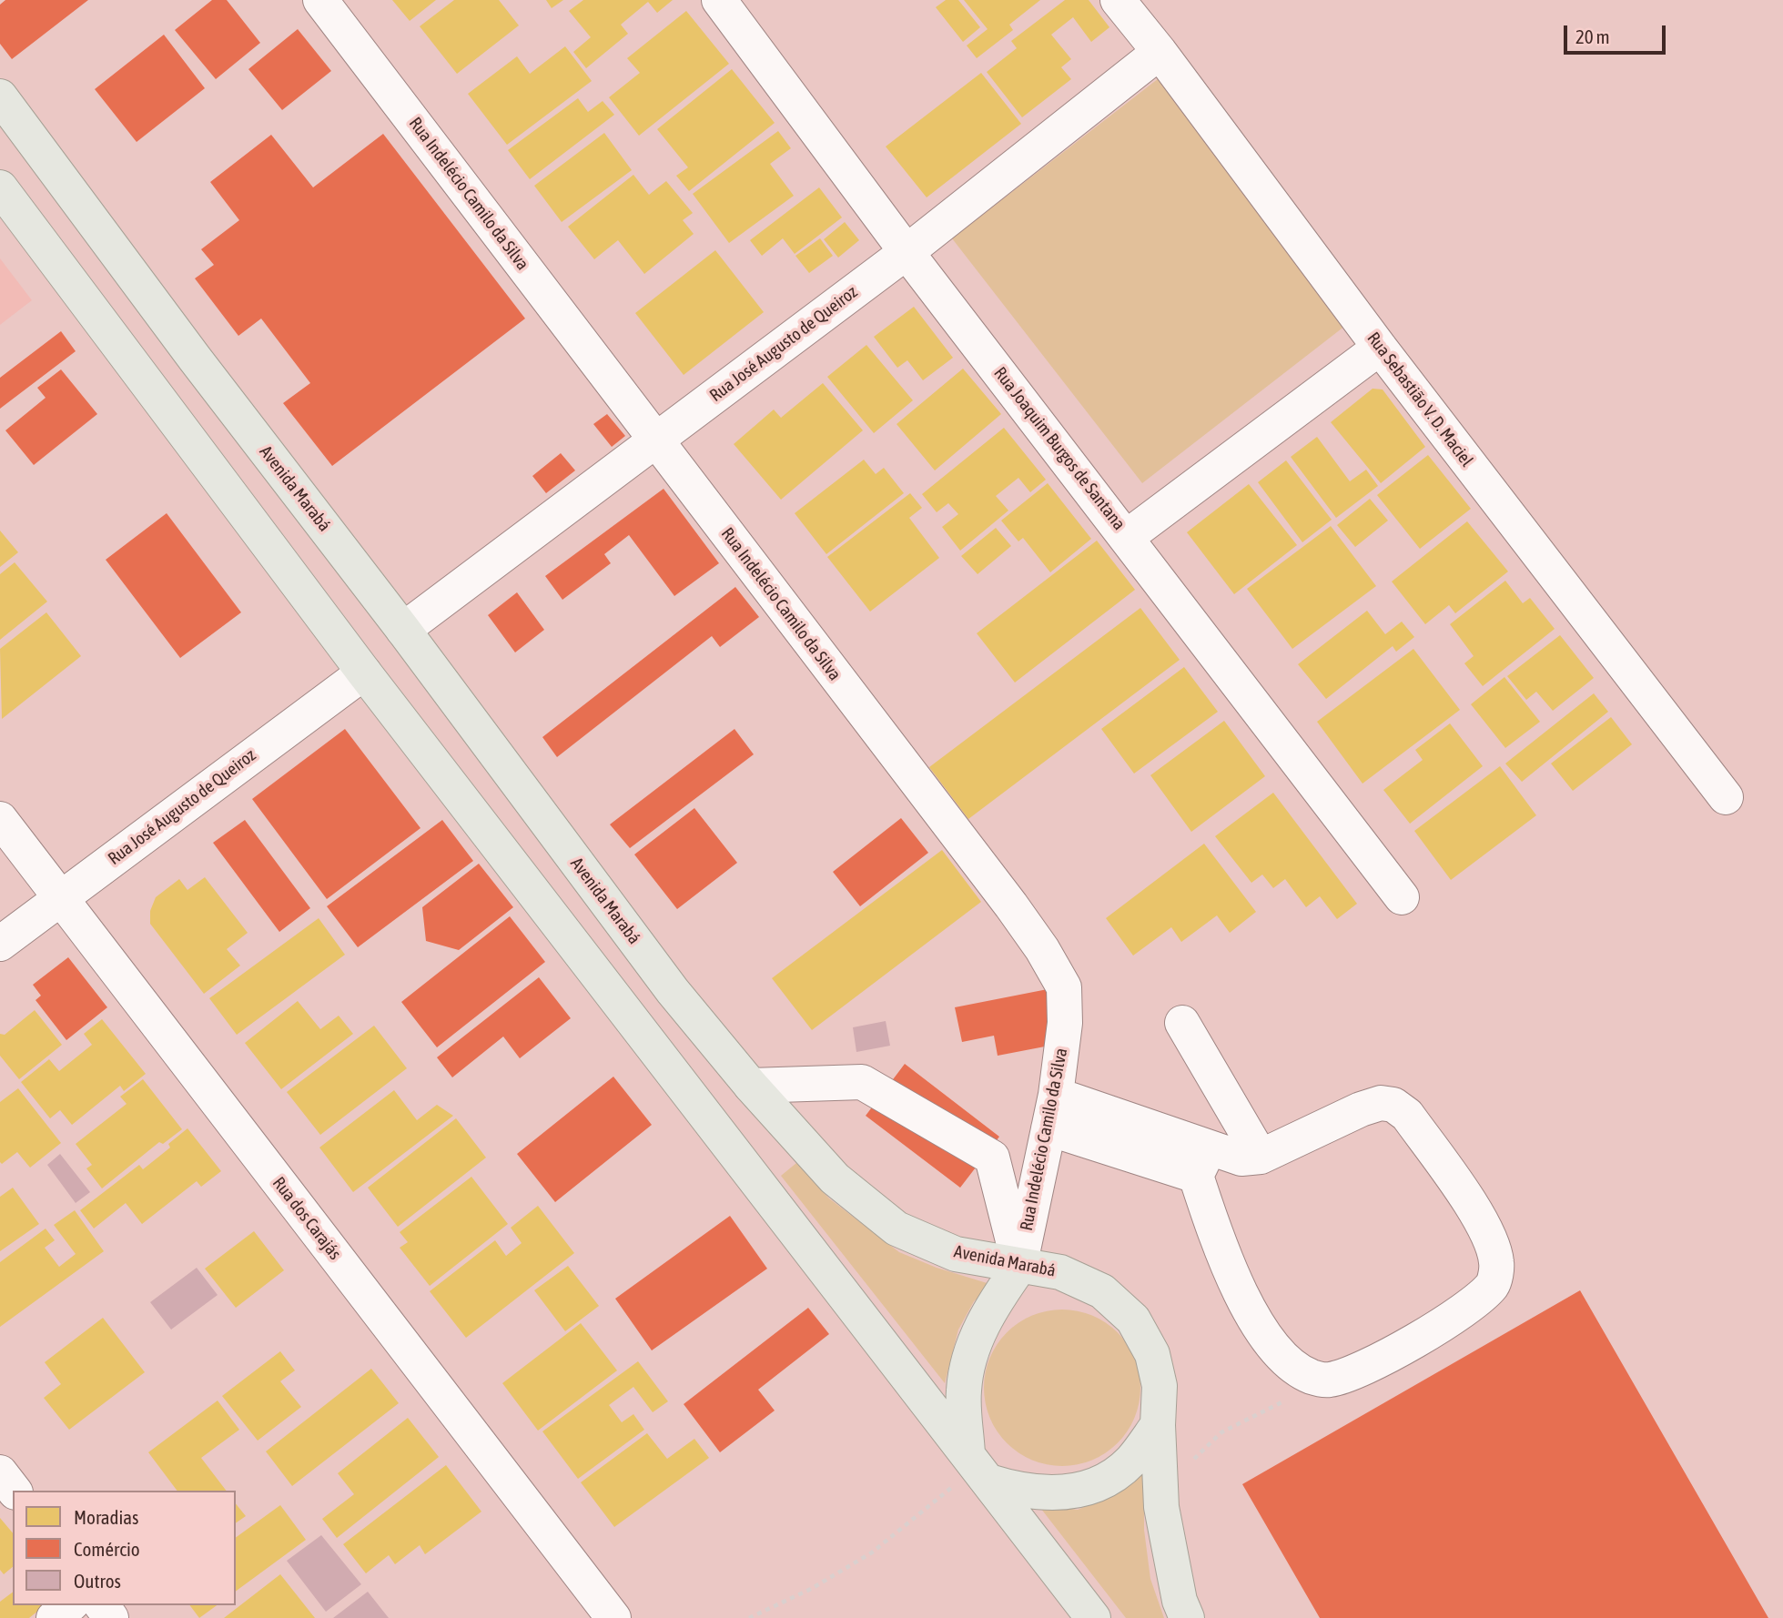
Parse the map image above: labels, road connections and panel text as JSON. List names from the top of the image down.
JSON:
{
  "streets": {
    "main road": ["Avenida Marabá"],
    "street": [
      "Rua Indelécio Camilo da Silva",
      "Rua José Augusto de Queiroz",
      "Rua Sebastião V. D. Maciel",
      "Rua Joaquim Burgos de Santana",
      "Rua dos Carajás"
    ]
  },
  "crossings": [
    ["Rua Indelécio Camilo da Silva", "Rua José Augusto de Queiroz"],
    ["Rua Indelécio Camilo da Silva", "Avenida Marabá"],
    ["Rua José Augusto de Queiroz", "Rua Sebastião V. D. Maciel"],
    ["Rua José Augusto de Queiroz", "Rua Joaquim Burgos de Santana"],
    ["Rua José Augusto de Queiroz", "Avenida Marabá"],
    ["Rua José Augusto de Queiroz", "Rua dos Carajás"]
  ],
  "legend": ["Moradias", "Comércio", "Outros"],
  "scale_bar": "20 m"
}
